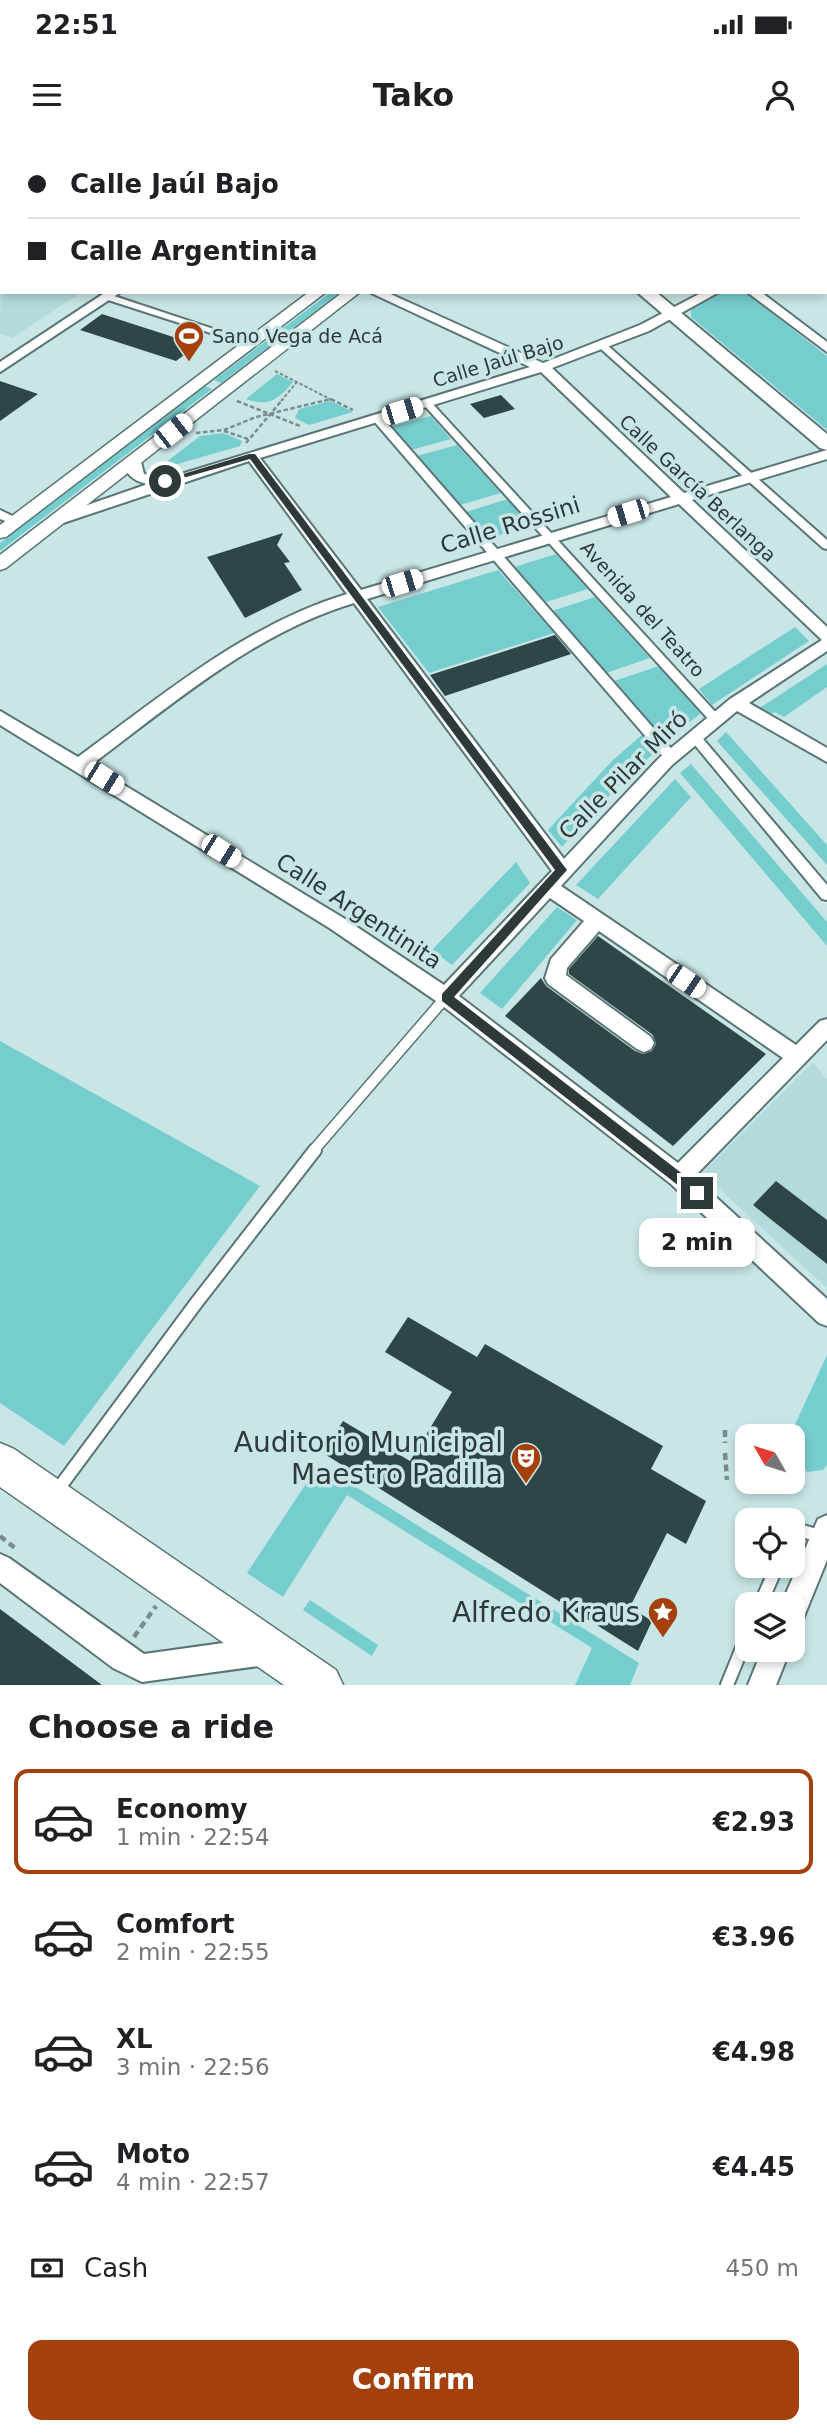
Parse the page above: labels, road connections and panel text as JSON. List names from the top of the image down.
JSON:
{
  "streets": {
    "street": [
      "Calle Jaúl Bajo",
      "Calle García Berlanga",
      "Calle Rossini",
      "Avenida del Teatro",
      "Calle Pilar Miró",
      "Calle Argentinita"
    ]
  },
  "crossings": [
    ["Calle Jaúl Bajo", "Calle García Berlanga"],
    ["Calle Jaúl Bajo", "Avenida del Teatro"],
    ["Calle García Berlanga", "Calle Rossini"],
    ["Calle Rossini", "Avenida del Teatro"],
    ["Calle Rossini", "Calle Argentinita"],
    ["Avenida del Teatro", "Calle Pilar Miró"],
    ["Calle Pilar Miró", "Calle Argentinita"]
  ],
  "places": {
    "sports": ["Sano Vega de Acá"],
    "theatre": ["Auditorio Municipal Maestro Padilla"],
    "place": ["Alfredo Kraus"]
  },
  "north": "top left",
  "page": {
    "status": "22:51",
    "header": "Tako",
    "banner": ["Calle Jaúl Bajo", "Calle Argentinita"],
    "bubble": "2 min",
    "heading": "Choose a ride",
    "list": [
      {
        "name": "Economy",
        "note": "1 min · 22:54",
        "value": "€2.93"
      },
      {
        "name": "Comfort",
        "note": "2 min · 22:55",
        "value": "€3.96"
      },
      {
        "name": "XL",
        "note": "3 min · 22:56",
        "value": "€4.98"
      },
      {
        "name": "Moto",
        "note": "4 min · 22:57",
        "value": "€4.45"
      }
    ],
    "pay": ["Cash", "450 m"],
    "buttons": "Confirm"
  }
}
